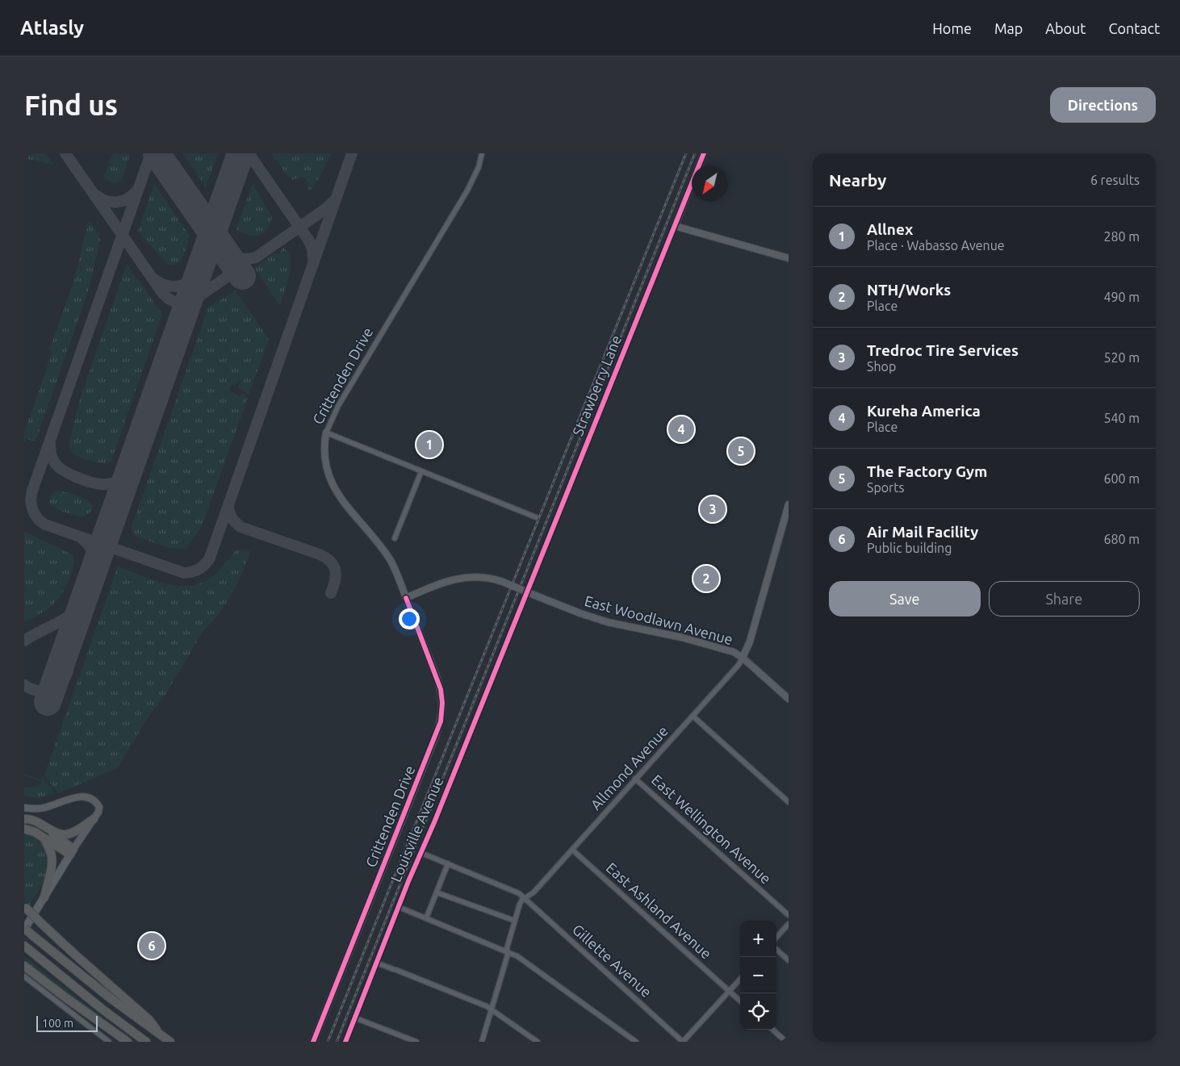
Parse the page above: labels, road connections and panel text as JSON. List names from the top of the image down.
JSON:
{
  "streets": {
    "main road": [
      "Crittenden Drive",
      "Strawberry Lane",
      "East Woodlawn Avenue",
      "Allmond Avenue"
    ],
    "street": [
      "Louisville Avenue",
      "East Wellington Avenue",
      "East Ashland Avenue",
      "Gillette Avenue"
    ]
  },
  "crossings": [
    ["Crittenden Drive", "East Woodlawn Avenue"],
    ["Strawberry Lane", "Louisville Avenue"],
    ["East Woodlawn Avenue", "Allmond Avenue"],
    ["Allmond Avenue", "East Wellington Avenue"],
    ["Allmond Avenue", "East Ashland Avenue"],
    ["Allmond Avenue", "Gillette Avenue"],
    ["Louisville Avenue", "Gillette Avenue"]
  ],
  "scale_bar": "100 m",
  "north": "bottom left",
  "page": {
    "header": "Atlasly",
    "nav": [
      "Home",
      "Map",
      "About",
      "Contact"
    ],
    "buttons": [
      "Directions",
      ["Save", "Share"]
    ],
    "title": "Find us",
    "heading": ["Nearby", "6 results"],
    "list": [
      {
        "mark": "1",
        "name": "Allnex",
        "note": "Place · Wabasso Avenue",
        "value": "280 m"
      },
      {
        "mark": "2",
        "name": "NTH/Works",
        "note": "Place",
        "value": "490 m"
      },
      {
        "mark": "3",
        "name": "Tredroc Tire Services",
        "note": "Shop",
        "value": "520 m"
      },
      {
        "mark": "4",
        "name": "Kureha America",
        "note": "Place",
        "value": "540 m"
      },
      {
        "mark": "5",
        "name": "The Factory Gym",
        "note": "Sports",
        "value": "600 m"
      },
      {
        "mark": "6",
        "name": "Air Mail Facility",
        "note": "Public building",
        "value": "680 m"
      }
    ],
    "pins": [
      "4",
      "1",
      "5",
      "3",
      "2",
      "6"
    ],
    "map_buttons": ["+", "−"],
    "scale": "100 m"
  }
}
